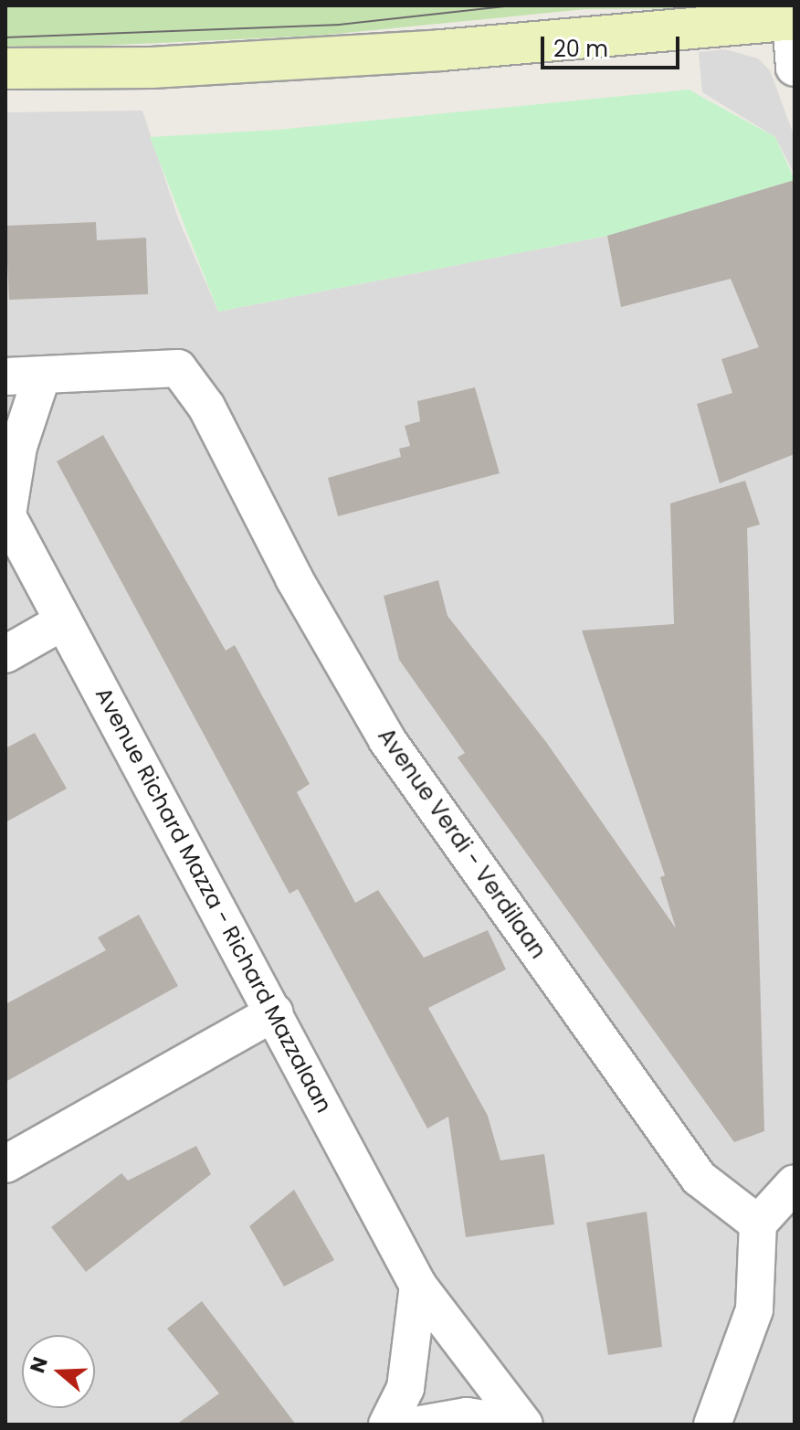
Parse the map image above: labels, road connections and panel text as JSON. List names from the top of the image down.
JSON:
{
  "streets": {
    "street": ["Avenue Verdi - Verdilaan", "Avenue Richard Mazza - Richard Mazzalaan"]
  },
  "crossings": [
    ["Avenue Verdi - Verdilaan", "Avenue Richard Mazza - Richard Mazzalaan"]
  ],
  "scale_bar": "20 m",
  "north": "left"
}
